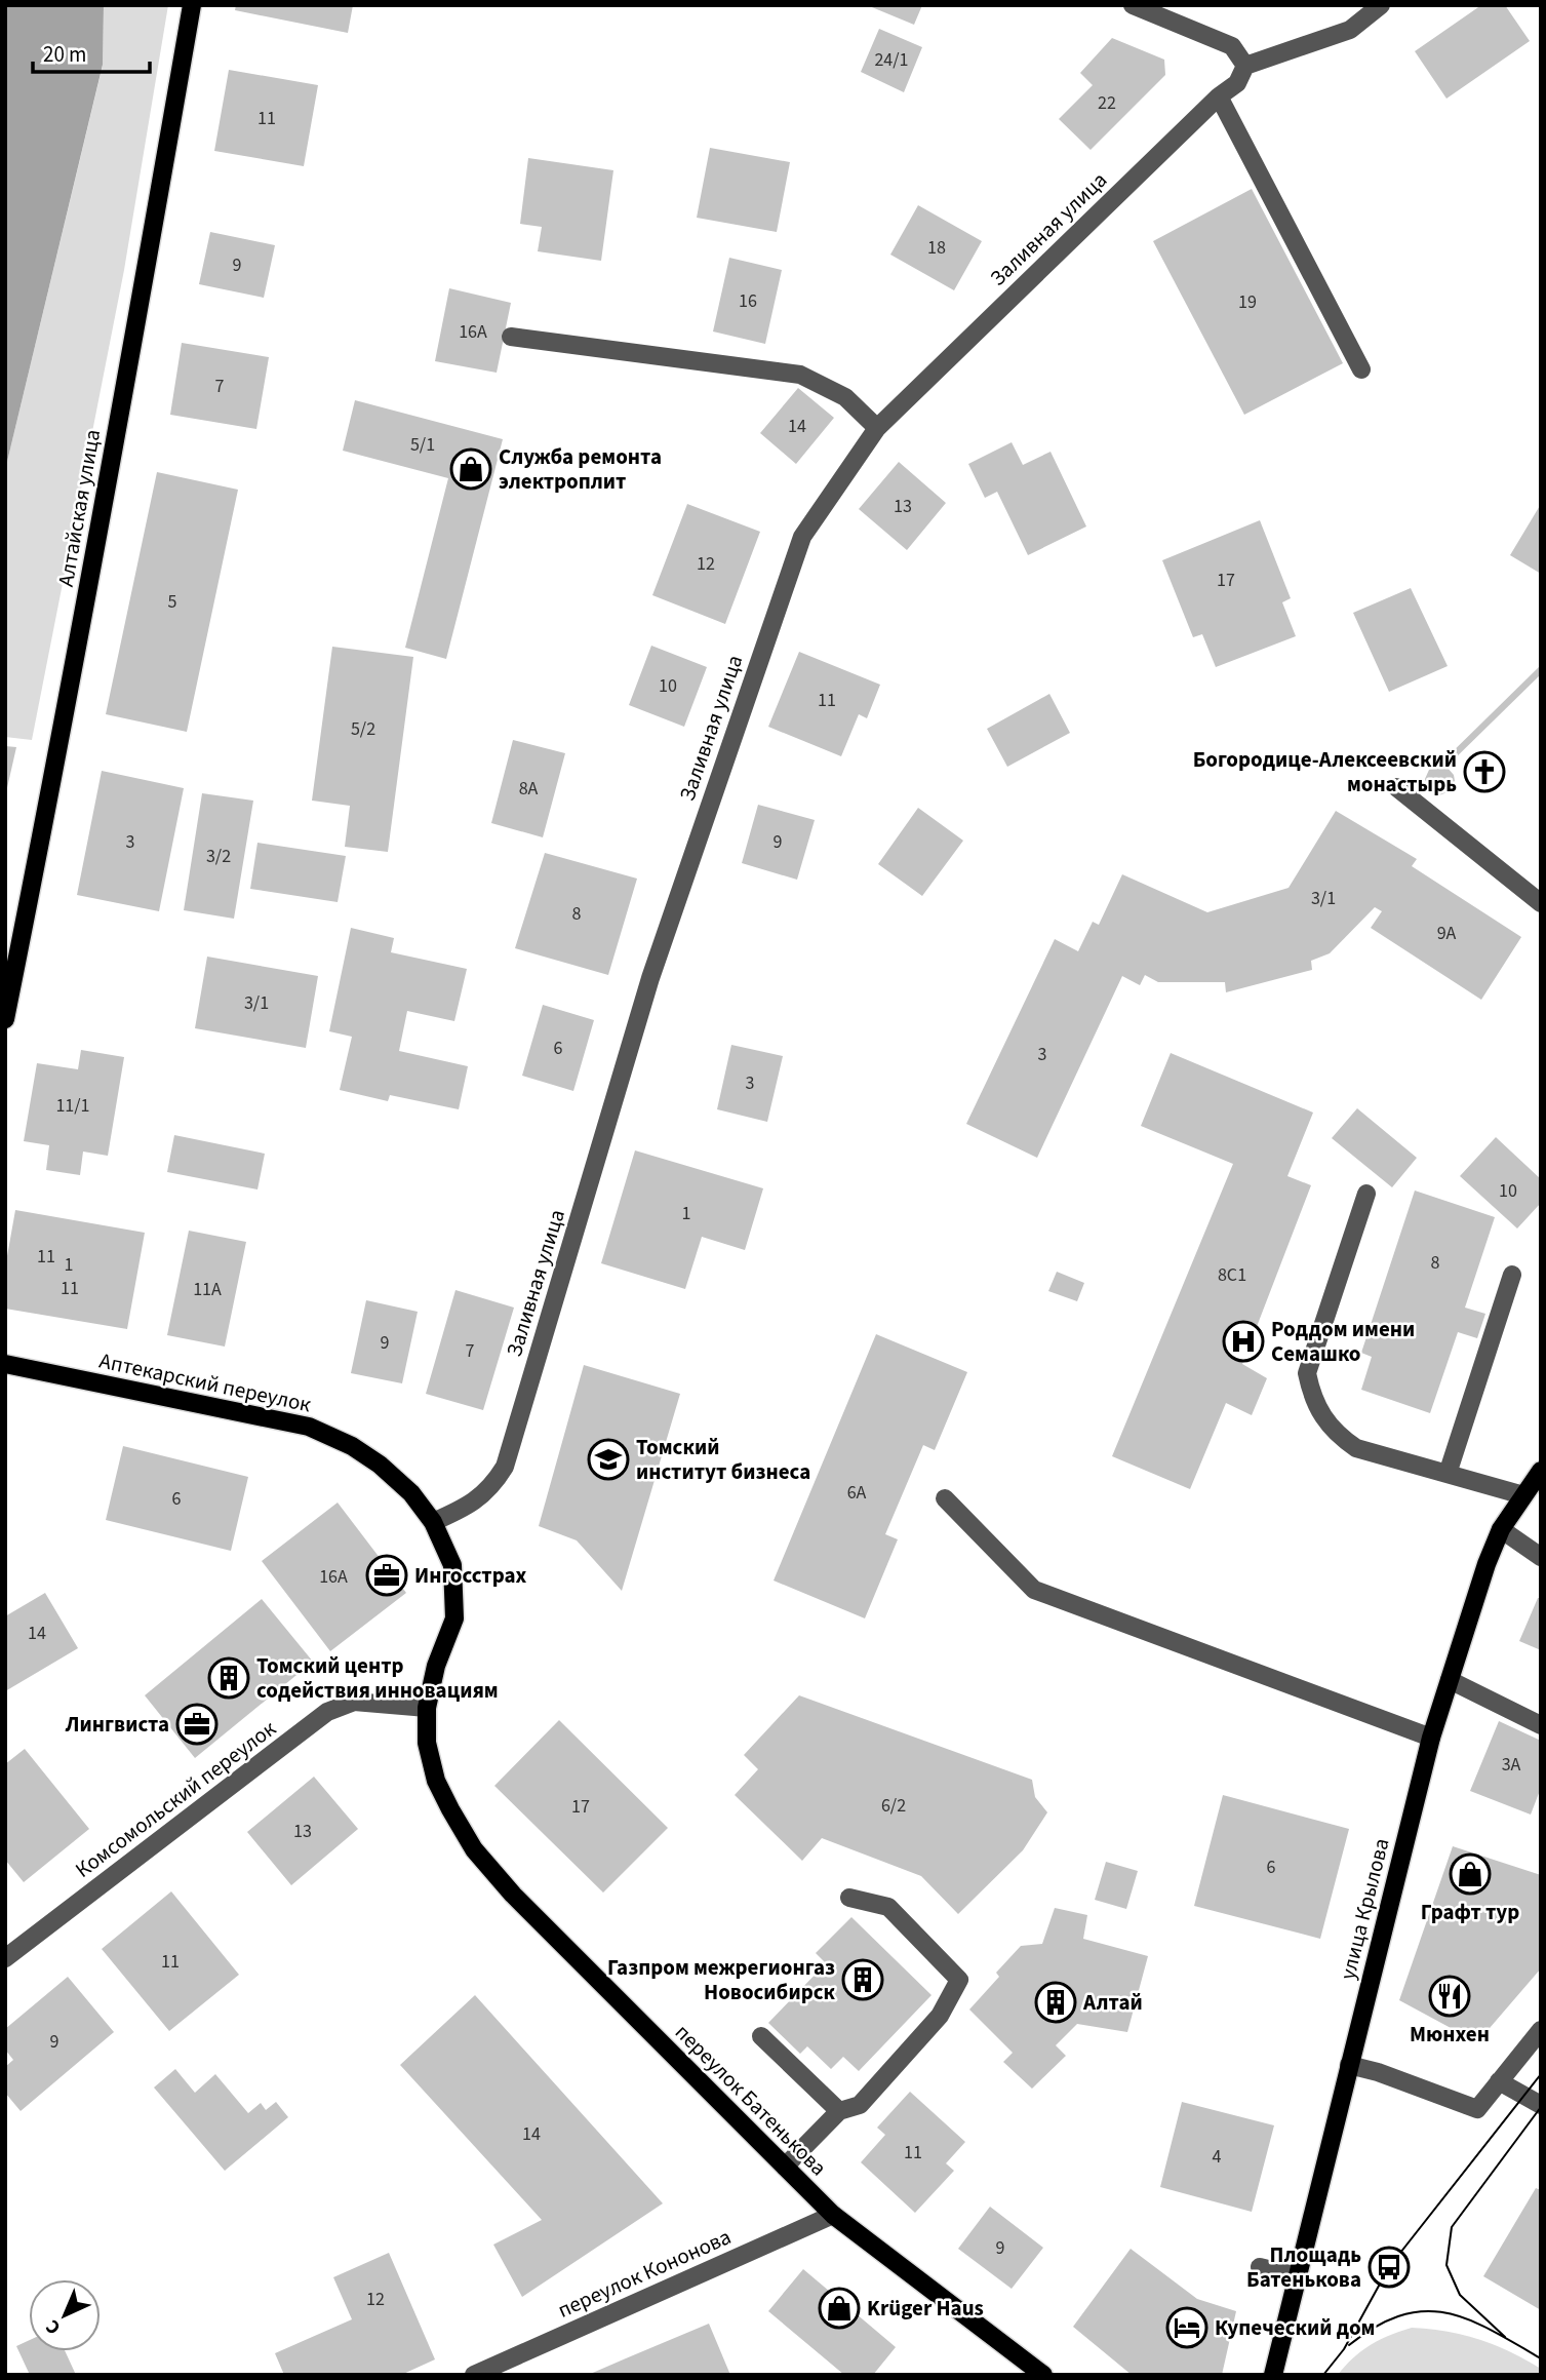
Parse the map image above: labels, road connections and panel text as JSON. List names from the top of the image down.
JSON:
{
  "streets": {
    "main road": [
      "Алтайская улица",
      "Аптекарский переулок",
      "улица Крылова",
      "переулок Батенькова"
    ],
    "street": ["Заливная улица", "Комсомольский переулок", "переулок Кононова"]
  },
  "crossings": [
    ["Заливная улица", "Аптекарский переулок"],
    ["Аптекарский переулок", "переулок Батенькова"],
    ["Комсомольский переулок", "переулок Батенькова"],
    ["переулок Батенькова", "переулок Кононова"]
  ],
  "places": {
    "shop": ["Служба ремонта электроплит", "Графт тур", "Krüger Haus"],
    "church": ["Богородице-Алексеевский монастырь"],
    "hospital": ["Роддом имени Семашко"],
    "school or university": ["Томский институт бизнеса"],
    "office": ["Ингосстрах", "Лингвиста"],
    "building": ["Томский центр содействия инновациям", "Газпром межрегионгаз Новосибирск", "Алтай"],
    "restaurant": ["Мюнхен"],
    "bus stop": ["Площадь Батенькова"],
    "hotel": ["Купеческий дом"]
  },
  "house_numbers": [
    "24/1",
    "22",
    "11",
    "18",
    "9",
    "16",
    "19",
    "16А",
    "7",
    "14",
    "5/1",
    "13",
    "12",
    "17",
    "5",
    "10",
    "11",
    "5/2",
    "8А",
    "3",
    "9",
    "3/2",
    "3/1",
    "8",
    "9А",
    "3/1",
    "6",
    "3",
    "3",
    "11/1",
    "10",
    "1",
    "11",
    "8",
    "1",
    "8С1",
    "11",
    "11А",
    "9",
    "7",
    "6А",
    "6",
    "16А",
    "14",
    "3А",
    "6/2",
    "17",
    "13",
    "6",
    "11",
    "9",
    "14",
    "11",
    "4",
    "9",
    "12"
  ],
  "scale_bar": "20 m",
  "north": "bottom left"
}
